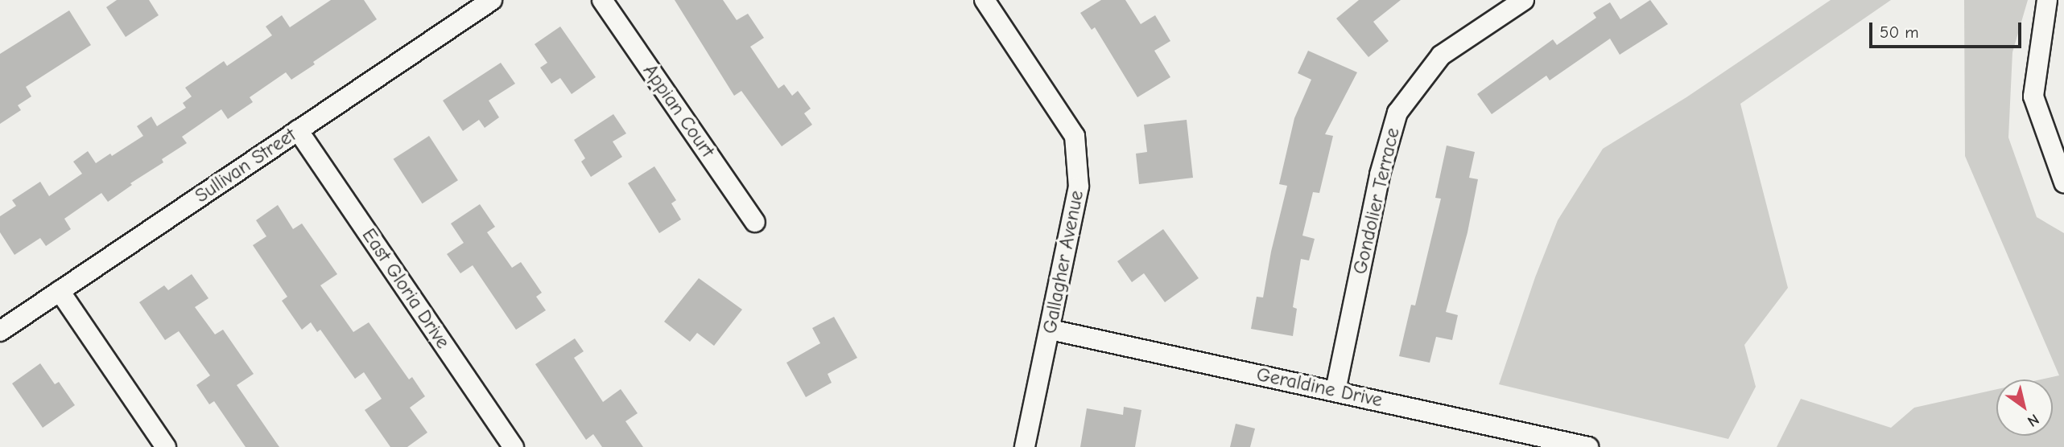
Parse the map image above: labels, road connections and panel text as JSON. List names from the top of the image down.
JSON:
{
  "streets": {
    "street": [
      "Appian Court",
      "Sullivan Street",
      "Gondolier Terrace",
      "Gallagher Avenue",
      "East Gloria Drive",
      "Geraldine Drive"
    ]
  },
  "crossings": [
    ["Sullivan Street", "East Gloria Drive"],
    ["Gondolier Terrace", "Geraldine Drive"],
    ["Gallagher Avenue", "Geraldine Drive"]
  ],
  "scale_bar": "50 m",
  "north": "bottom right"
}
